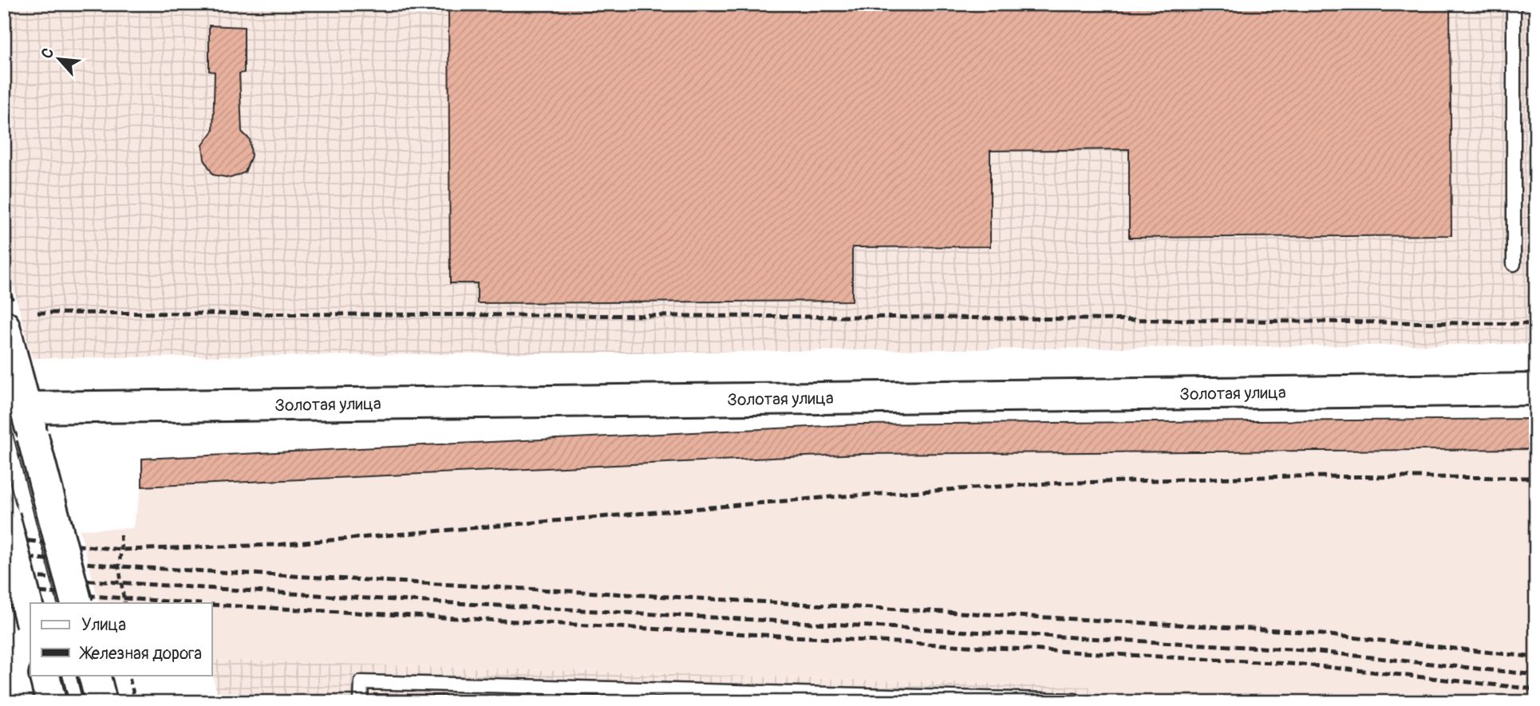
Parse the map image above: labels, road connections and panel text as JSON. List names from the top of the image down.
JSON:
{
  "streets": {
    "street": ["Золотая улица"]
  },
  "legend": ["Улица", "Железная дорога"],
  "north": "top left"
}
